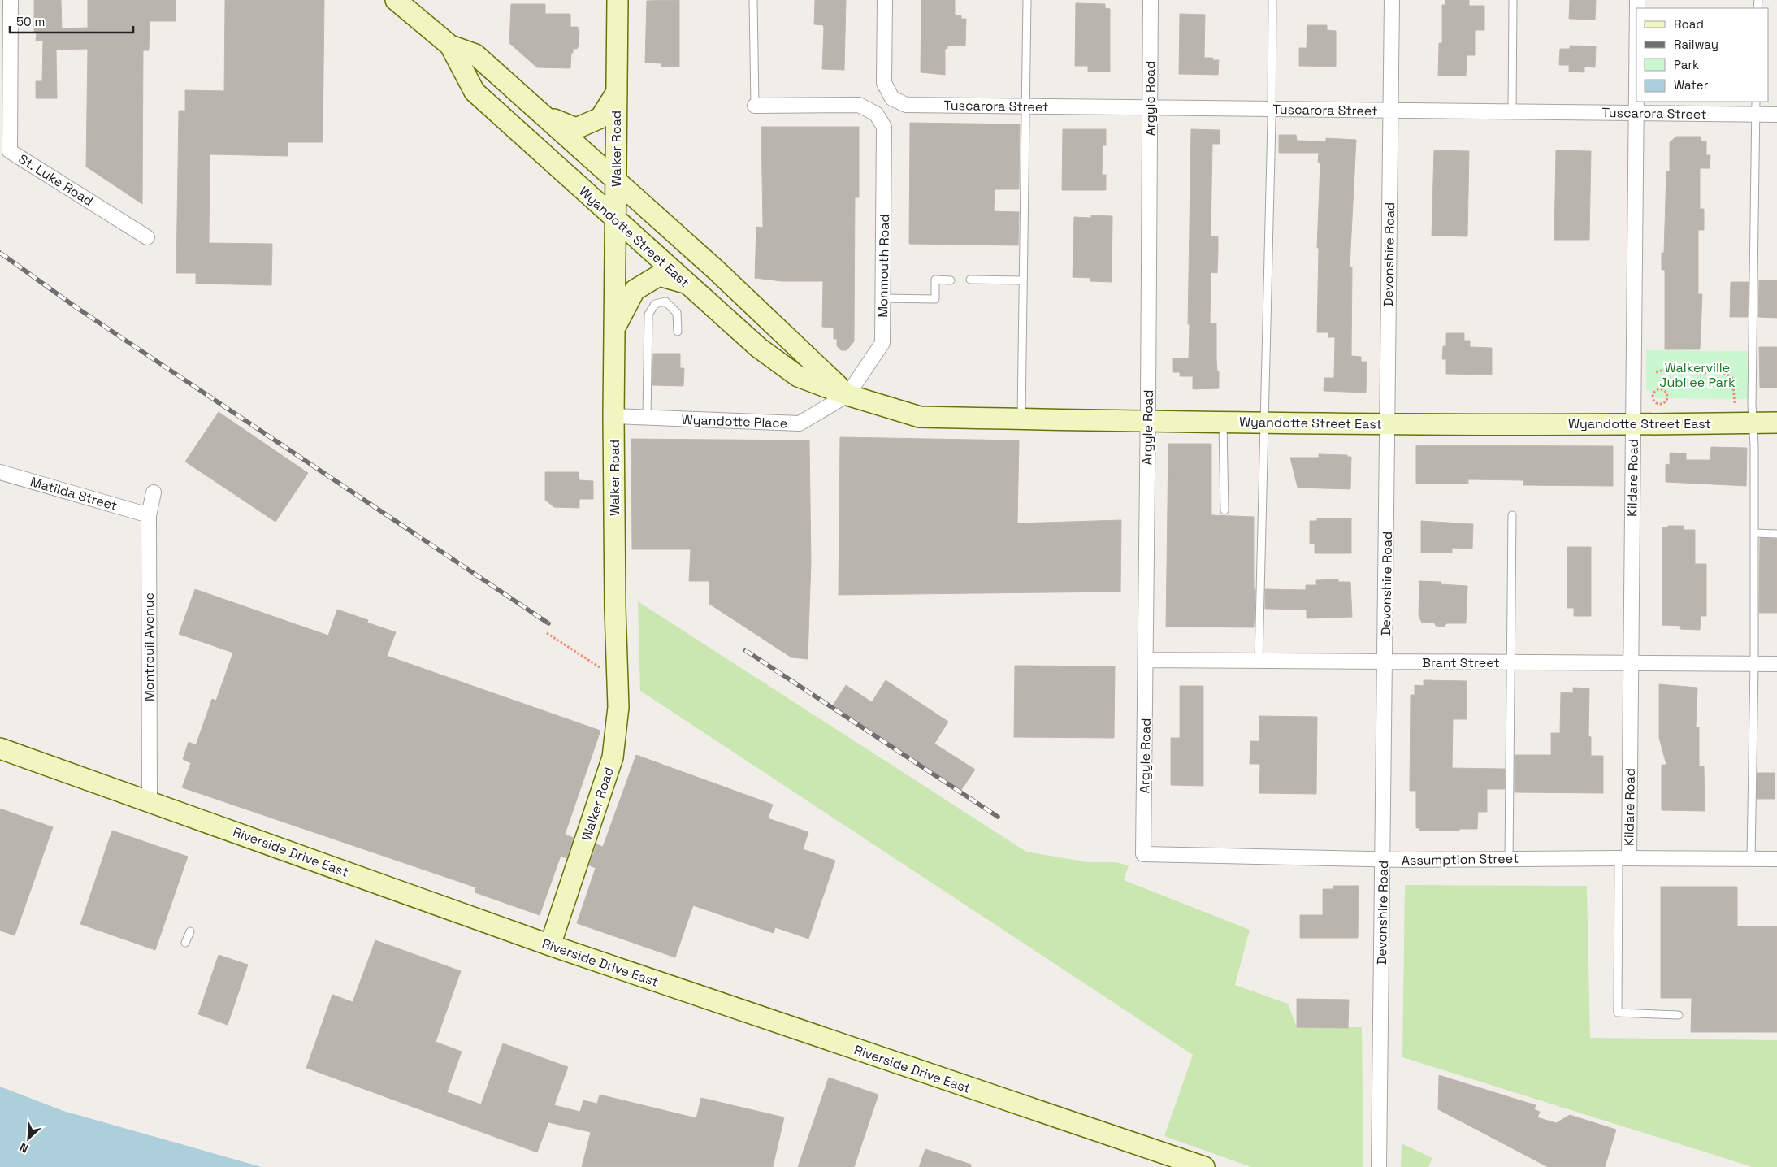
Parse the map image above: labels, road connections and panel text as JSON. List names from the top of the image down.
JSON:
{
  "streets": {
    "main road": ["Walker Road", "Wyandotte Street East", "Riverside Drive East"],
    "street": [
      "Argyle Road",
      "Tuscarora Street",
      "St. Luke Road",
      "Devonshire Road",
      "Monmouth Road",
      "Wyandotte Place",
      "Kildare Road",
      "Matilda Street",
      "Montreuil Avenue",
      "Brant Street",
      "Assumption Street"
    ]
  },
  "crossings": [
    ["Argyle Road", "Tuscarora Street"],
    ["Argyle Road", "Wyandotte Street East"],
    ["Argyle Road", "Brant Street"],
    ["Argyle Road", "Assumption Street"],
    ["Tuscarora Street", "Devonshire Road"],
    ["Tuscarora Street", "Kildare Road"],
    ["Walker Road", "Wyandotte Street East"],
    ["Walker Road", "Wyandotte Place"],
    ["Walker Road", "Riverside Drive East"],
    ["Wyandotte Street East", "Devonshire Road"],
    ["Wyandotte Street East", "Monmouth Road"],
    ["Wyandotte Street East", "Wyandotte Place"],
    ["Wyandotte Street East", "Kildare Road"],
    ["Devonshire Road", "Brant Street"],
    ["Devonshire Road", "Assumption Street"],
    ["Monmouth Road", "Wyandotte Place"],
    ["Kildare Road", "Brant Street"],
    ["Kildare Road", "Assumption Street"],
    ["Matilda Street", "Montreuil Avenue"],
    ["Montreuil Avenue", "Riverside Drive East"]
  ],
  "parks": ["Walkerville Jubilee Park"],
  "legend": [
    "Road",
    "Railway",
    "Park",
    "Water"
  ],
  "scale_bar": "50 m",
  "north": "bottom left"
}
